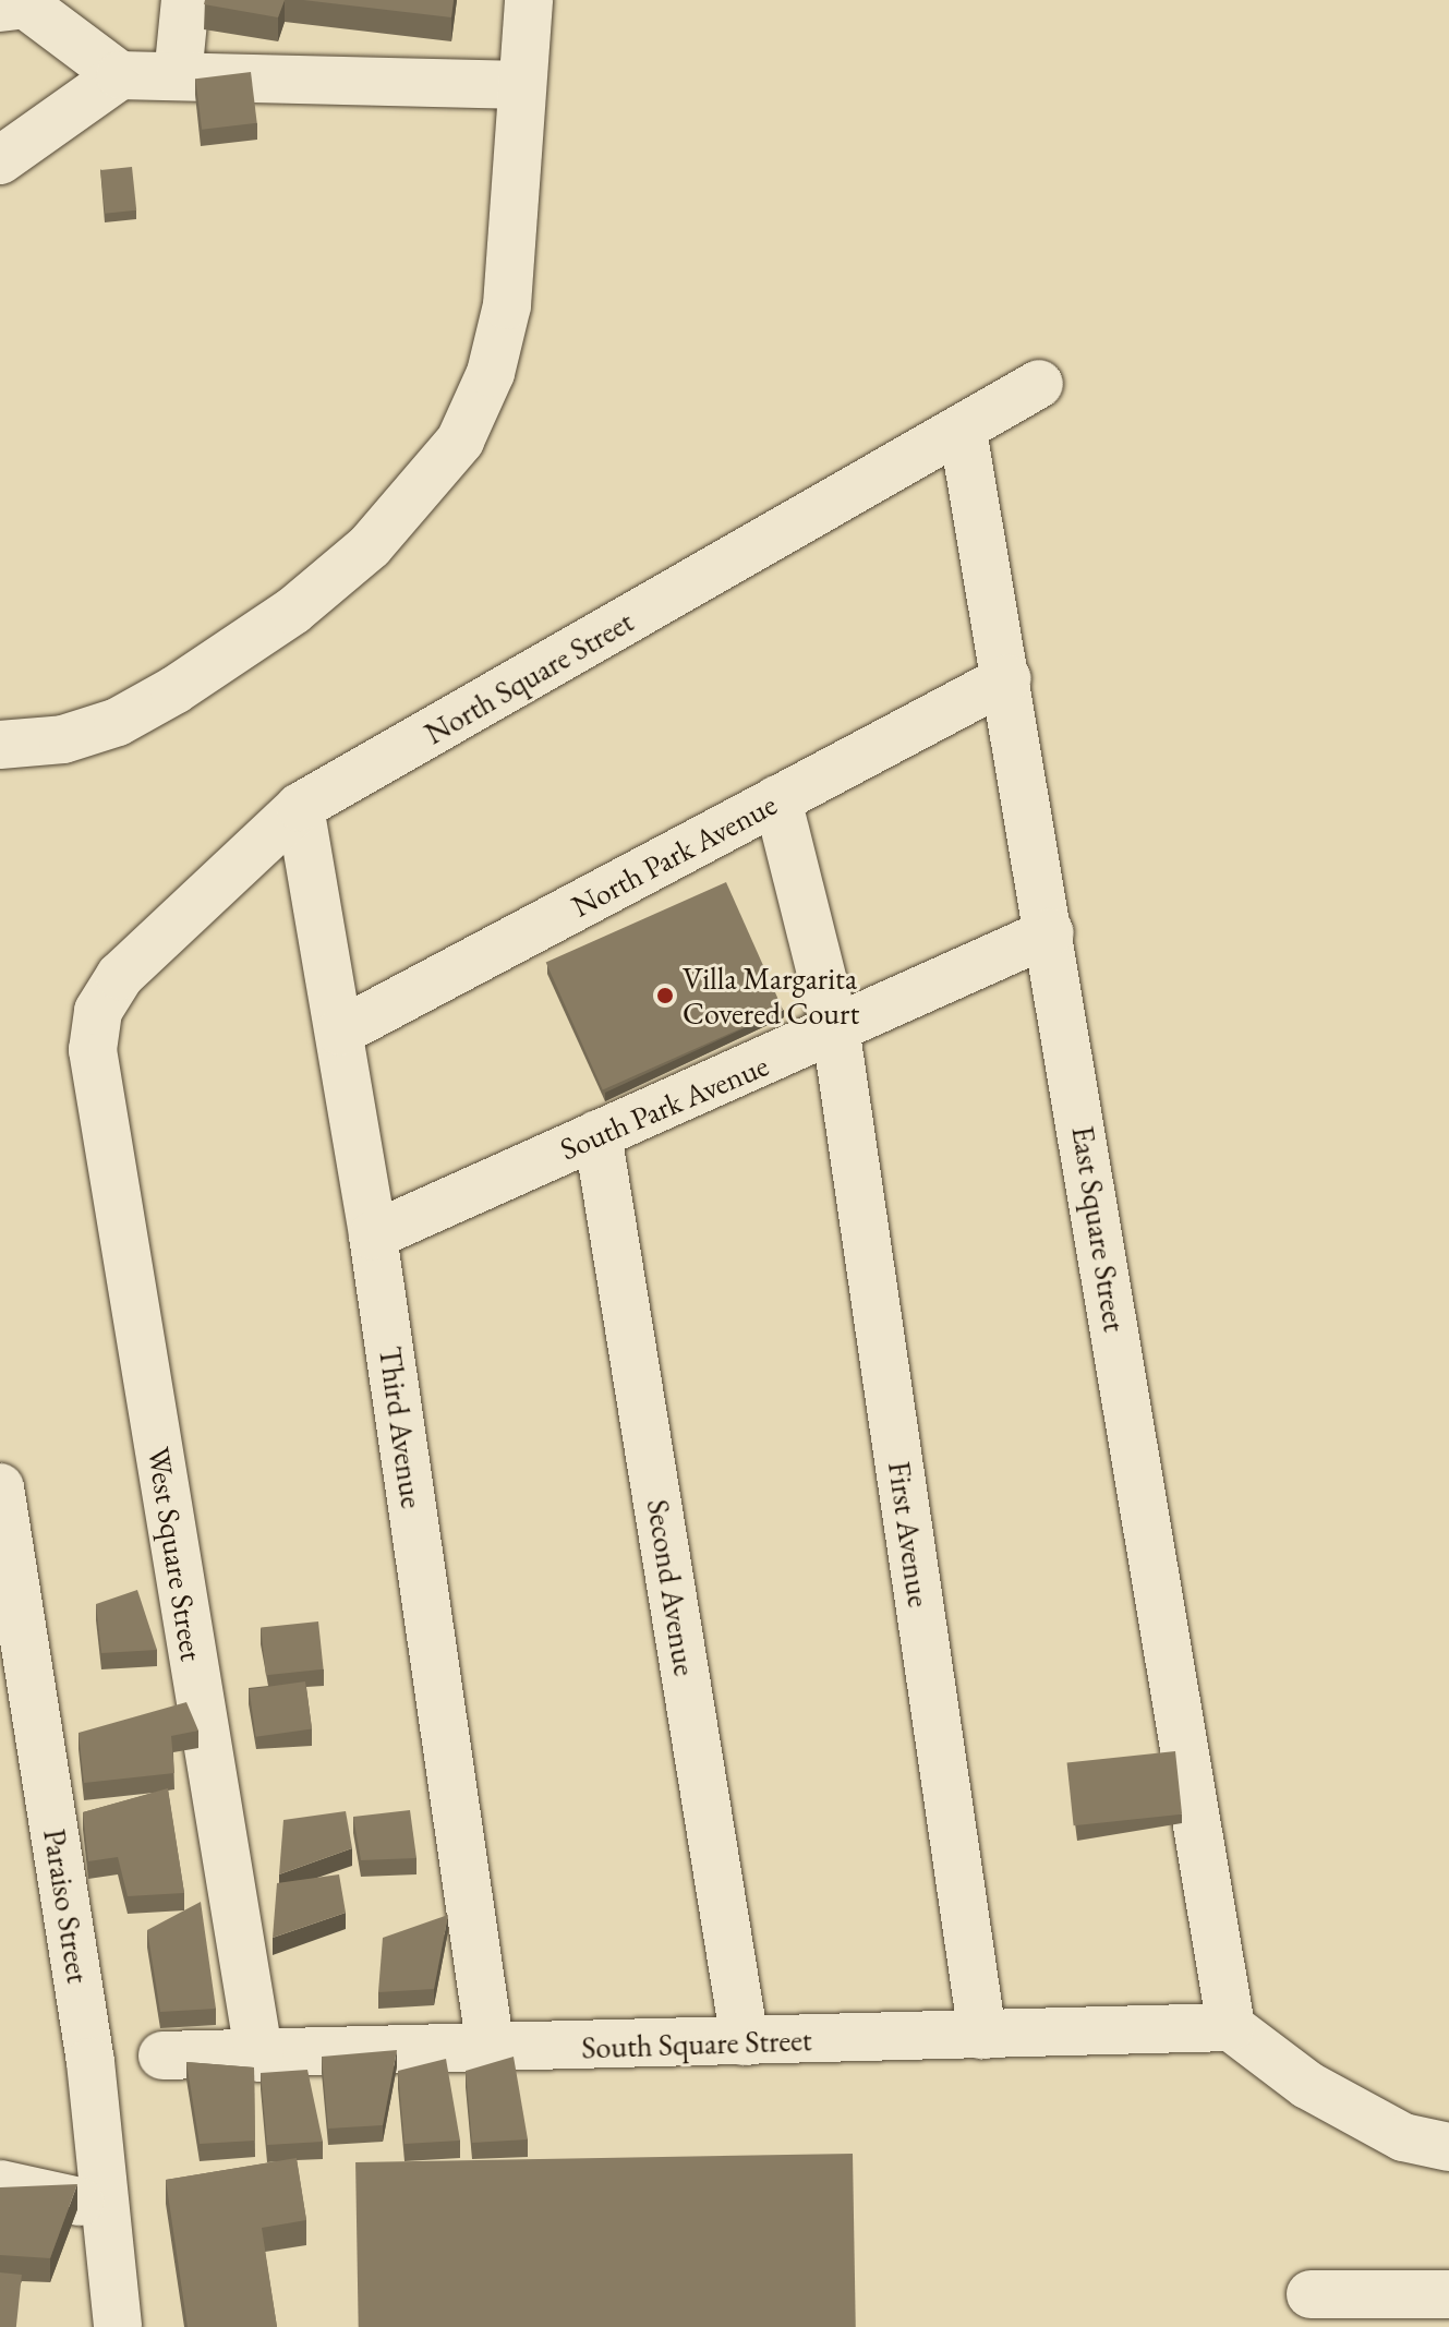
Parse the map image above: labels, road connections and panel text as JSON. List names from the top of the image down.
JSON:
{
  "streets": {
    "street": [
      "North Square Street",
      "North Park Avenue",
      "South Park Avenue",
      "East Square Street",
      "Third Avenue",
      "First Avenue",
      "West Square Street",
      "Second Avenue",
      "Paraiso Street",
      "South Square Street"
    ]
  },
  "crossings": [
    ["North Square Street", "East Square Street"],
    ["North Square Street", "Third Avenue"],
    ["North Square Street", "West Square Street"],
    ["North Park Avenue", "East Square Street"],
    ["North Park Avenue", "Third Avenue"],
    ["North Park Avenue", "First Avenue"],
    ["South Park Avenue", "East Square Street"],
    ["South Park Avenue", "Third Avenue"],
    ["South Park Avenue", "First Avenue"],
    ["South Park Avenue", "Second Avenue"],
    ["East Square Street", "South Square Street"],
    ["Third Avenue", "South Square Street"],
    ["First Avenue", "South Square Street"],
    ["West Square Street", "South Square Street"],
    ["Second Avenue", "South Square Street"]
  ],
  "places": ["Villa Margarita Covered Court"]
}
